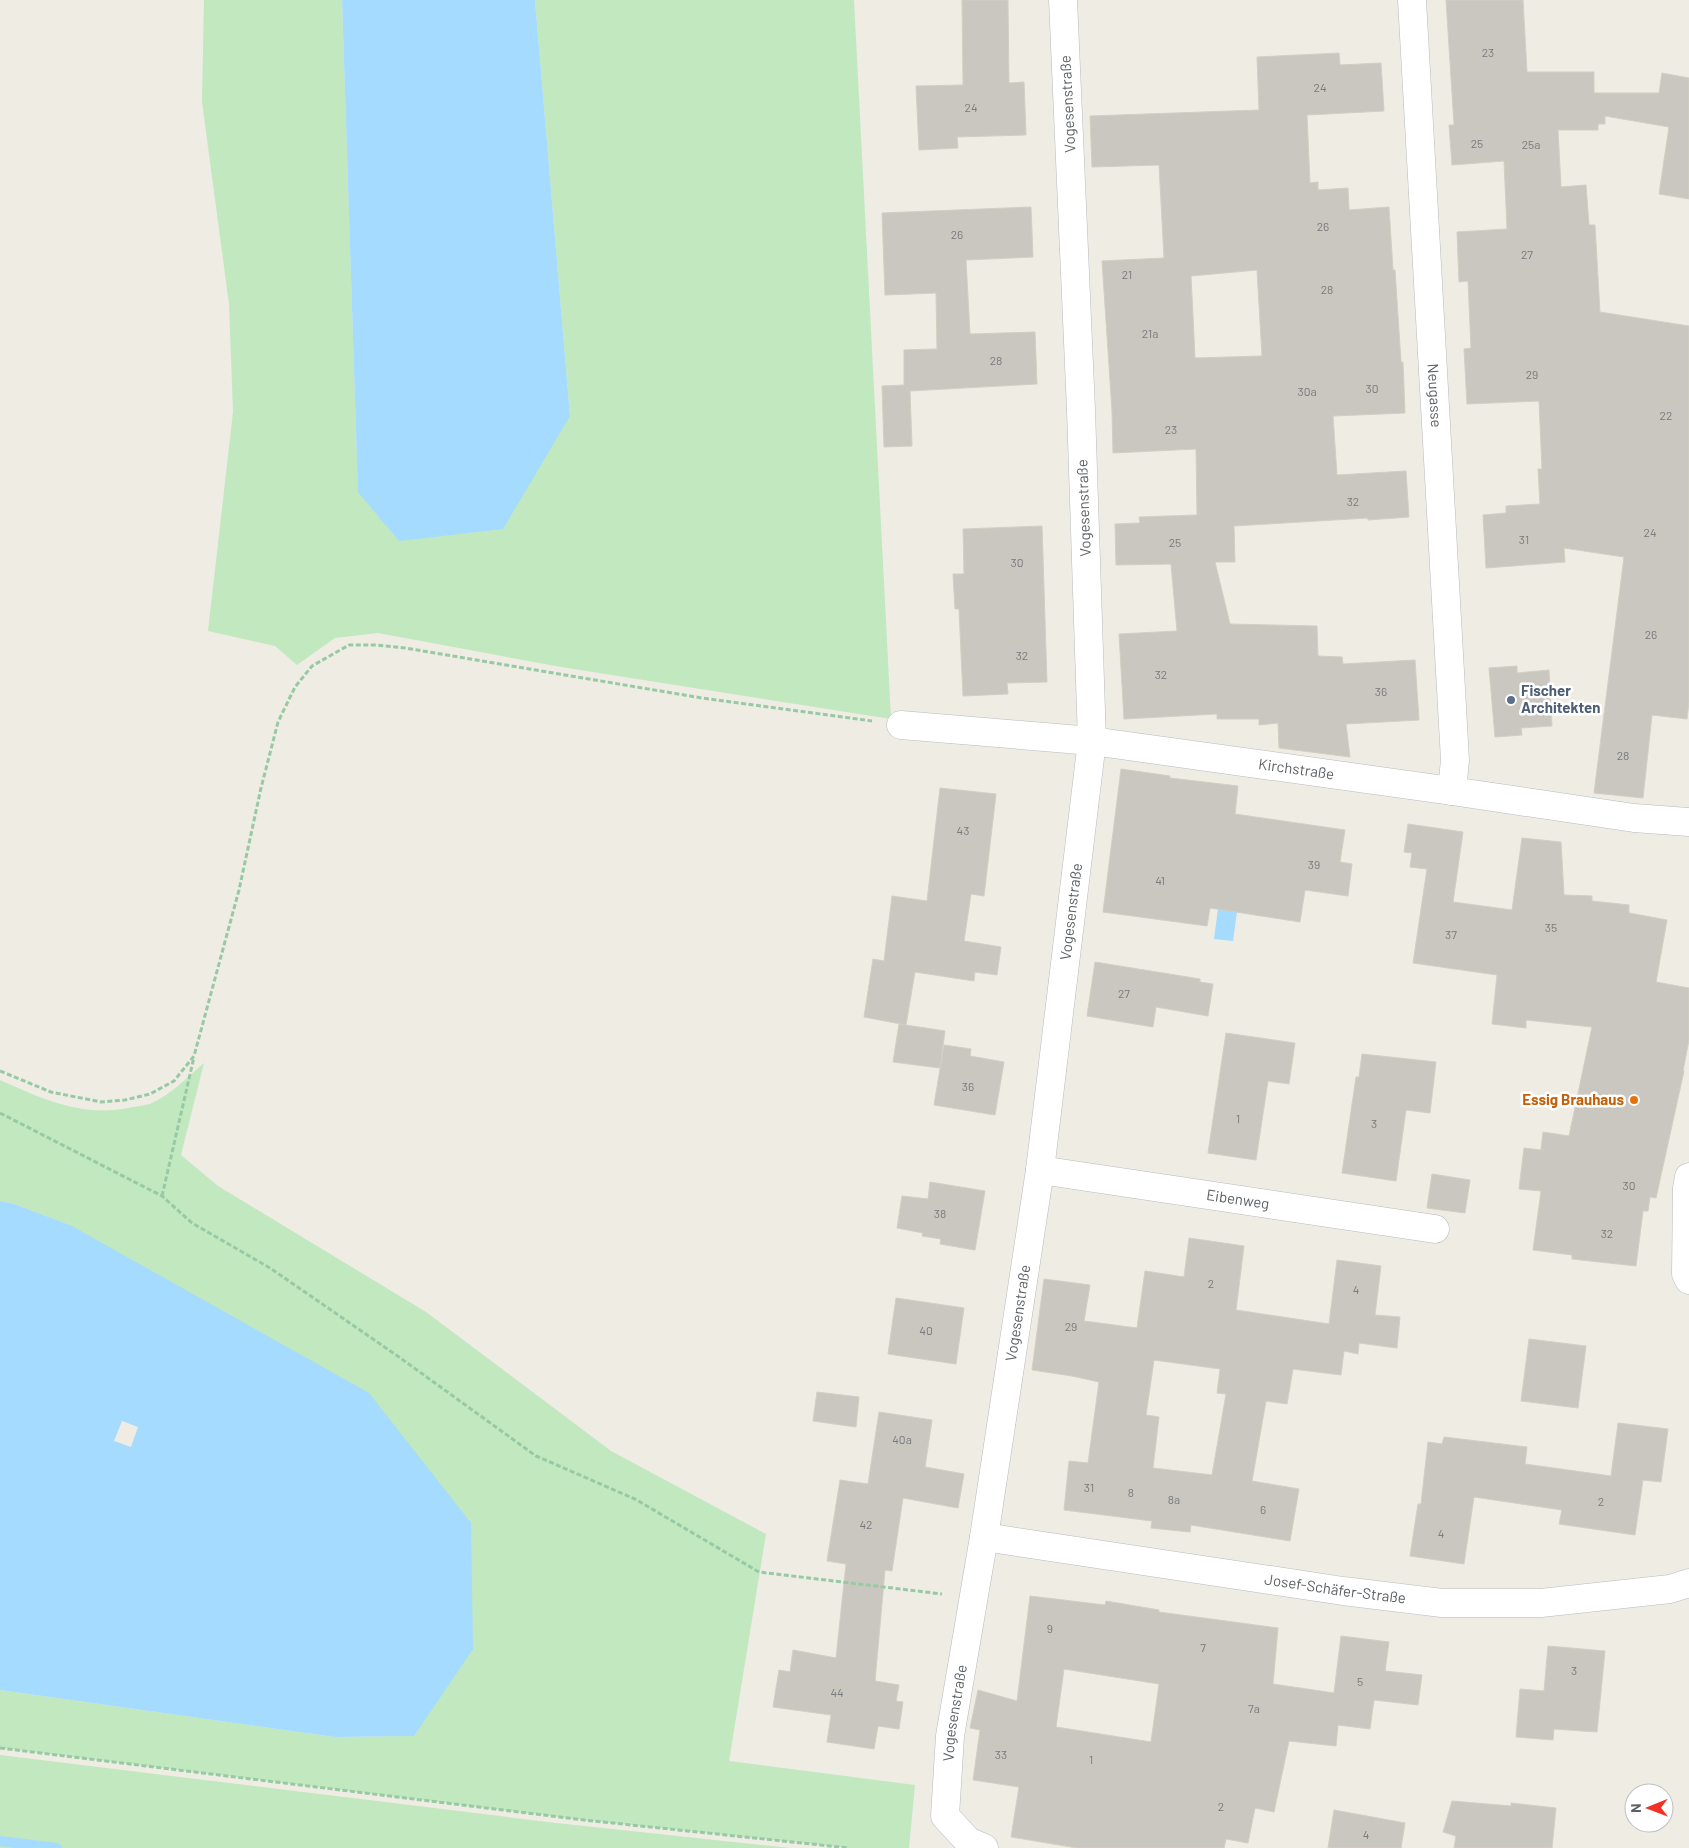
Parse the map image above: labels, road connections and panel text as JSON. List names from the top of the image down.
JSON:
{
  "streets": {
    "street": [
      "Vogesenstraße",
      "Neugasse",
      "Kirchstraße",
      "Eibenweg",
      "Josef-Schäfer-Straße"
    ]
  },
  "crossings": [
    ["Vogesenstraße", "Kirchstraße"],
    ["Vogesenstraße", "Eibenweg"],
    ["Vogesenstraße", "Josef-Schäfer-Straße"],
    ["Neugasse", "Kirchstraße"]
  ],
  "places": ["Fischer Architekten", "Essig Brauhaus"],
  "house_numbers": [
    "23",
    "24",
    "24",
    "25",
    "25a",
    "26",
    "26",
    "27",
    "21",
    "28",
    "21a",
    "28",
    "29",
    "30",
    "30a",
    "22",
    "23",
    "32",
    "24",
    "31",
    "25",
    "30",
    "26",
    "32",
    "32",
    "36",
    "28",
    "43",
    "39",
    "41",
    "35",
    "37",
    "27",
    "36",
    "1",
    "3",
    "30",
    "38",
    "32",
    "2",
    "4",
    "29",
    "40",
    "40a",
    "31",
    "8",
    "8a",
    "2",
    "6",
    "42",
    "4",
    "9",
    "7",
    "3",
    "5",
    "44",
    "7a",
    "33",
    "1",
    "2",
    "4"
  ],
  "north": "left"
}
